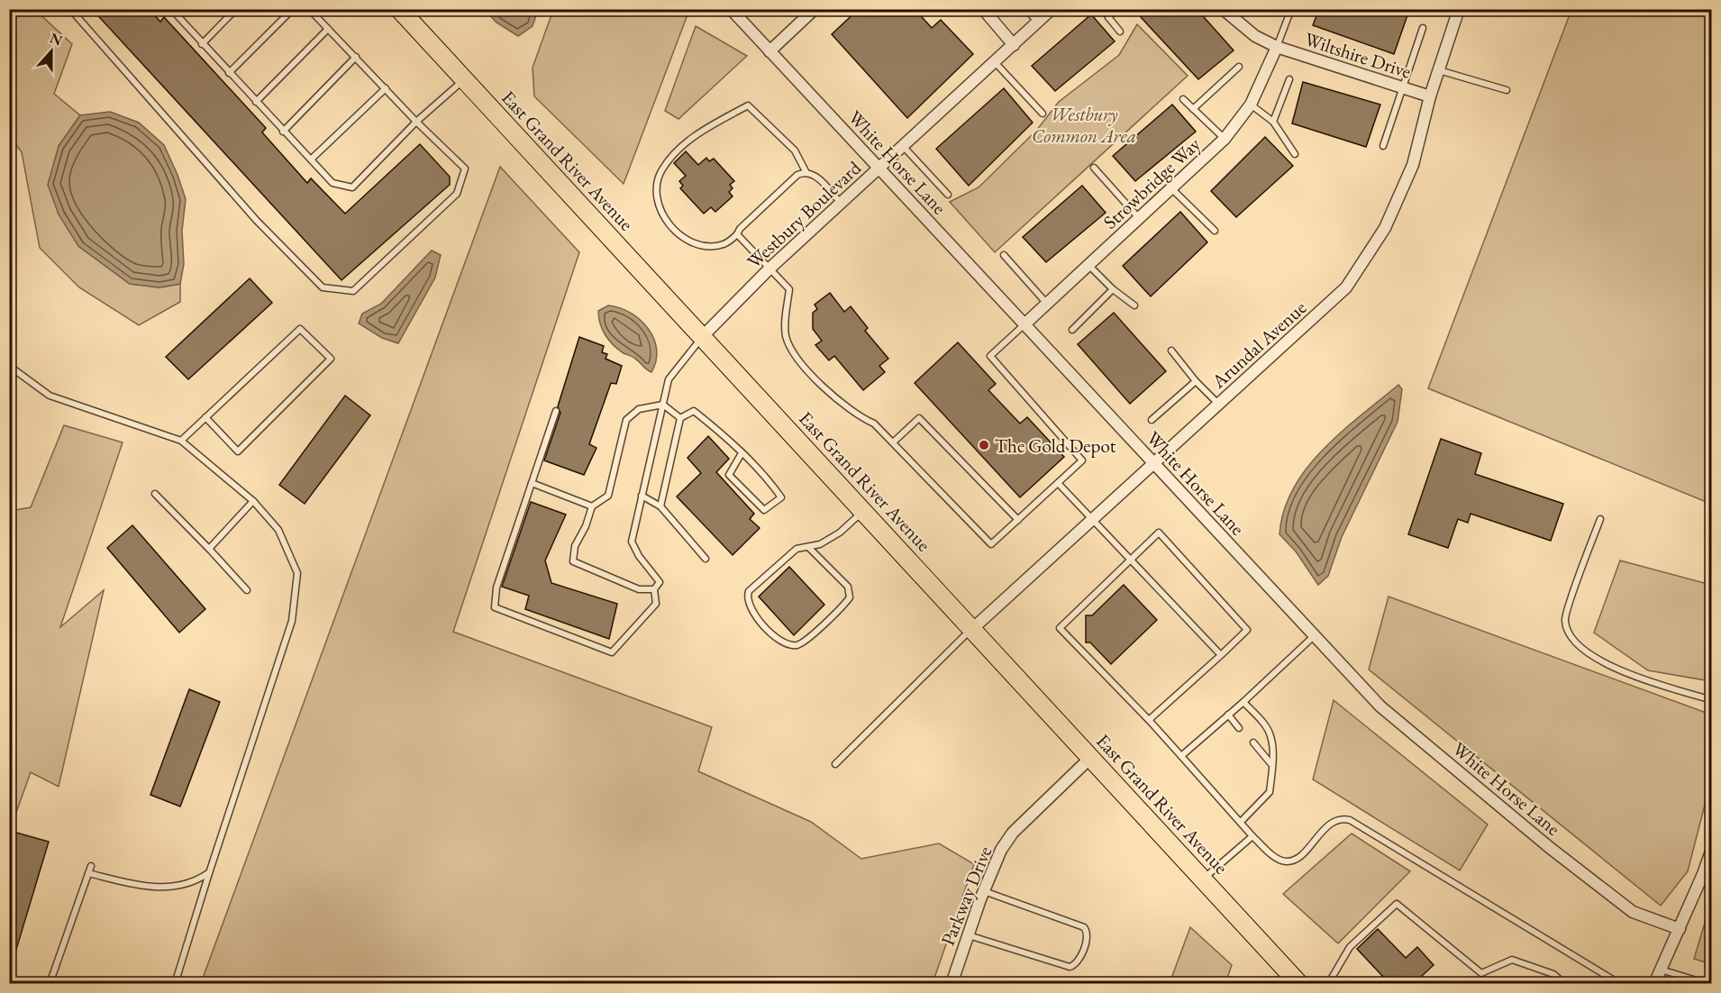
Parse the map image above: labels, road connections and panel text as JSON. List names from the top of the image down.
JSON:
{
  "streets": {
    "main road": ["East Grand River Avenue"],
    "street": [
      "Wiltshire Drive",
      "White Horse Lane",
      "Strowbridge Way",
      "Westbury Boulevard",
      "Arundal Avenue",
      "Parkway Drive"
    ]
  },
  "crossings": [
    ["Wiltshire Drive", "Strowbridge Way"],
    ["Wiltshire Drive", "Arundal Avenue"],
    ["East Grand River Avenue", "Westbury Boulevard"],
    ["East Grand River Avenue", "Arundal Avenue"],
    ["East Grand River Avenue", "Parkway Drive"],
    ["White Horse Lane", "Strowbridge Way"],
    ["White Horse Lane", "Westbury Boulevard"],
    ["White Horse Lane", "Arundal Avenue"]
  ],
  "parks": ["Westbury Common Area"],
  "places": ["The Gold Depot"],
  "north": "top"
}
